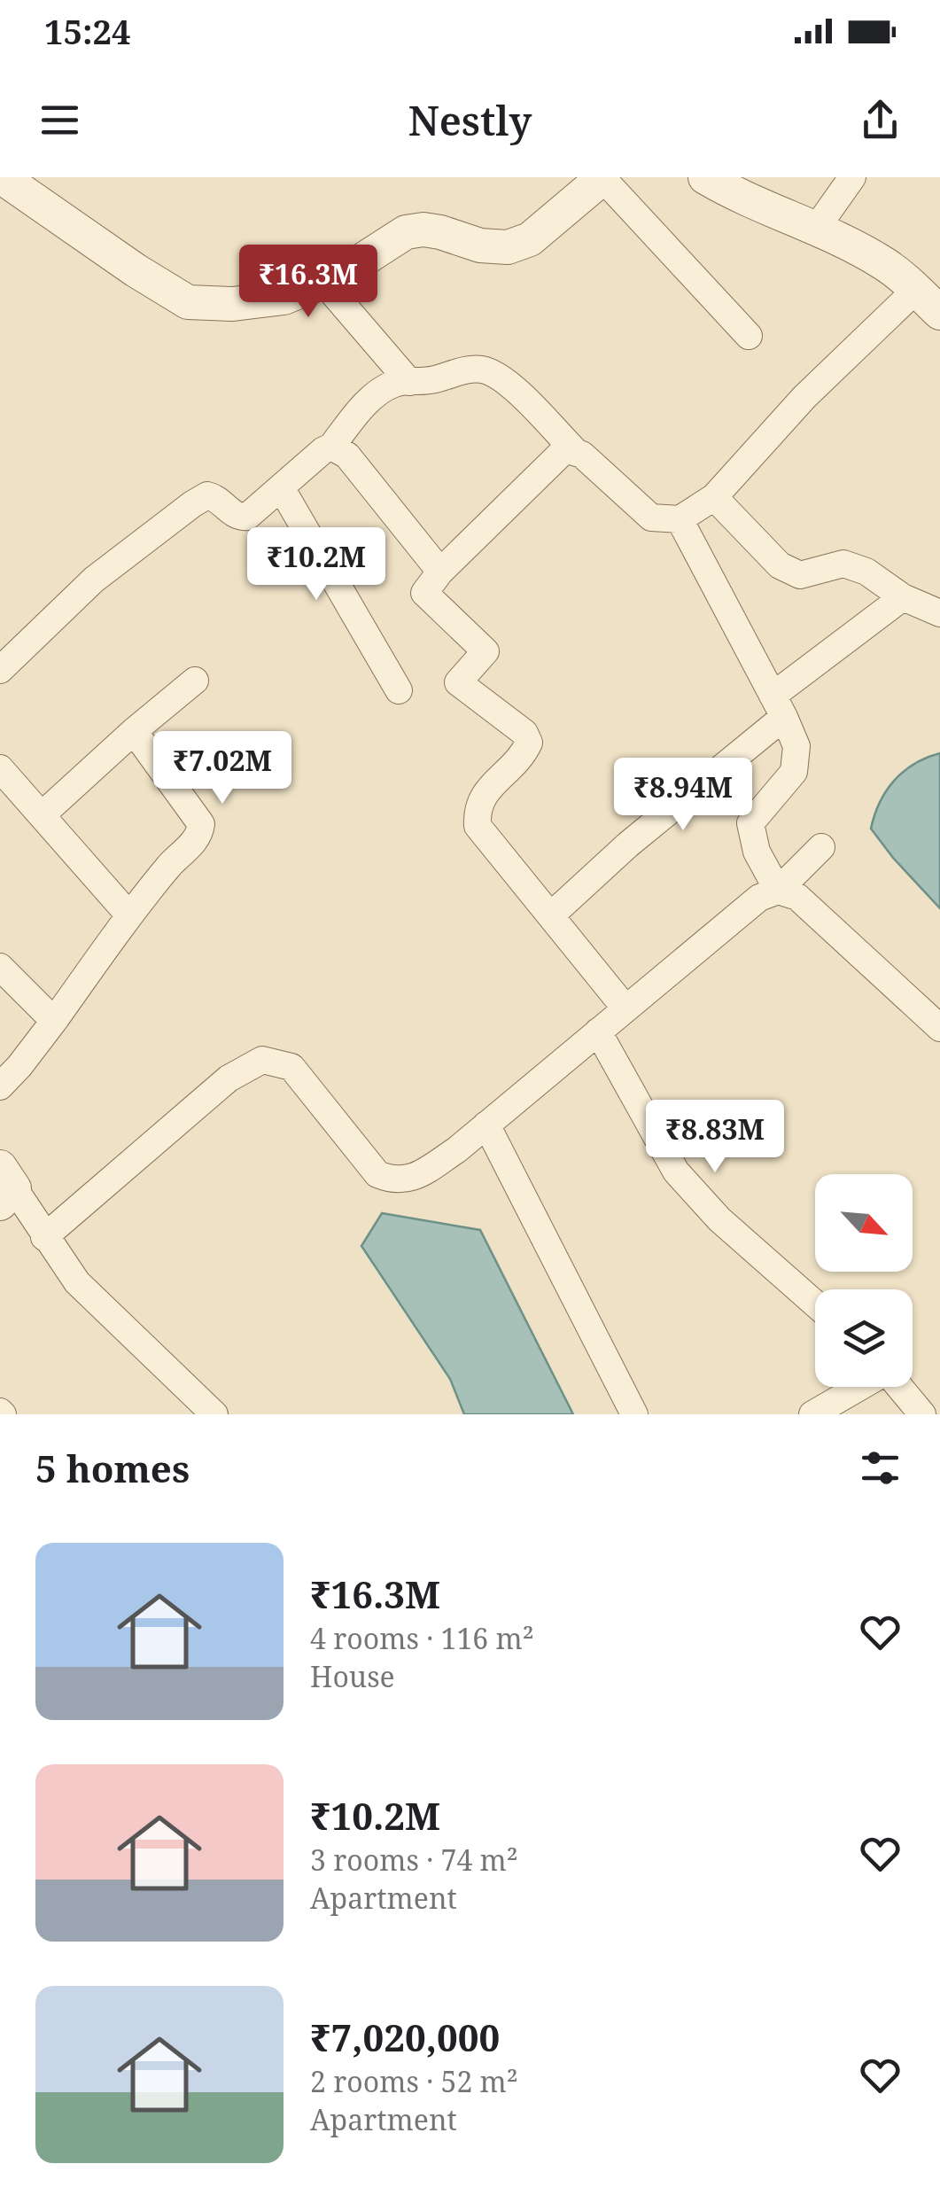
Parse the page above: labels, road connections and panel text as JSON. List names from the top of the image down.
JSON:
{
  "north": "bottom right",
  "page": {
    "status": "15:24",
    "header": "Nestly",
    "price": [
      "₹16.3M",
      "₹10.2M",
      "₹7.02M",
      "₹8.94M",
      "₹8.83M"
    ],
    "heading": "5 homes",
    "list": [
      {
        "name": "₹16.3M",
        "note": "4 rooms · 116 m² · House"
      },
      {
        "name": "₹10.2M",
        "note": "3 rooms · 74 m² · Apartment"
      },
      {
        "name": "₹7,020,000",
        "note": "2 rooms · 52 m² · Apartment"
      }
    ]
  }
}
